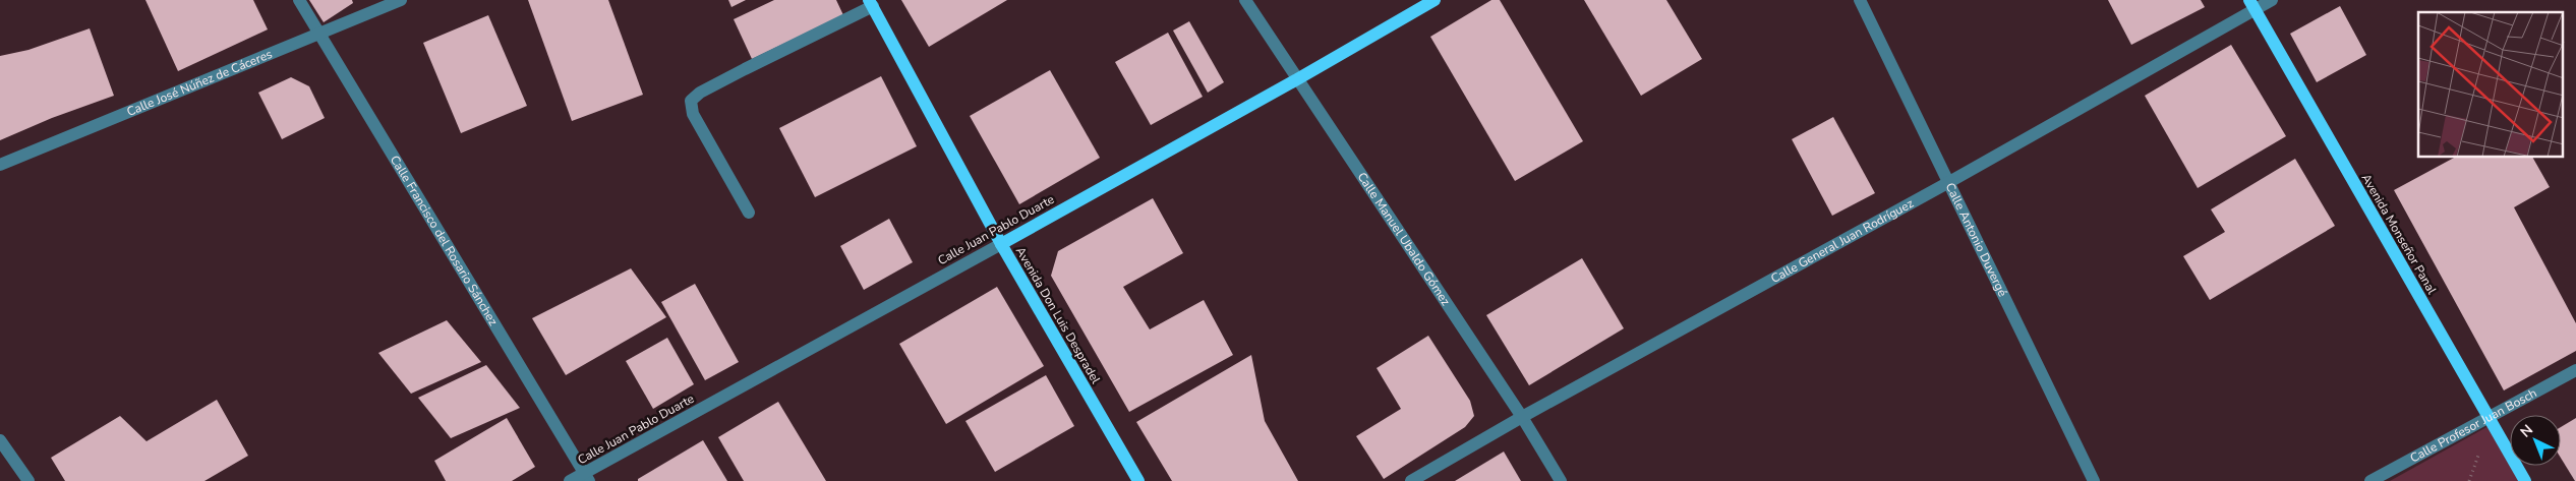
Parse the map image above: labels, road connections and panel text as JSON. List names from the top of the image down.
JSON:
{
  "streets": {
    "main road": ["Calle Juan Pablo Duarte", "Avenida Monseñor Panal", "Avenida Don Luis Despradel"],
    "street": [
      "Calle José Núñez de Cáceres",
      "Calle Manuel Ubaldo Gómez",
      "Calle Antonio Duvergé",
      "Calle Francisco del Rosario Sánchez",
      "Calle General Juan Rodríguez",
      "Calle Profesor Juan Bosch"
    ]
  },
  "crossings": [
    ["Calle José Núñez de Cáceres", "Calle Francisco del Rosario Sánchez"],
    ["Calle Juan Pablo Duarte", "Calle Manuel Ubaldo Gómez"],
    ["Calle Juan Pablo Duarte", "Calle Francisco del Rosario Sánchez"],
    ["Calle Juan Pablo Duarte", "Avenida Don Luis Despradel"],
    ["Avenida Monseñor Panal", "Calle General Juan Rodríguez"],
    ["Avenida Monseñor Panal", "Calle Profesor Juan Bosch"],
    ["Calle Manuel Ubaldo Gómez", "Calle General Juan Rodríguez"],
    ["Calle Antonio Duvergé", "Calle General Juan Rodríguez"]
  ],
  "north": "top left"
}
